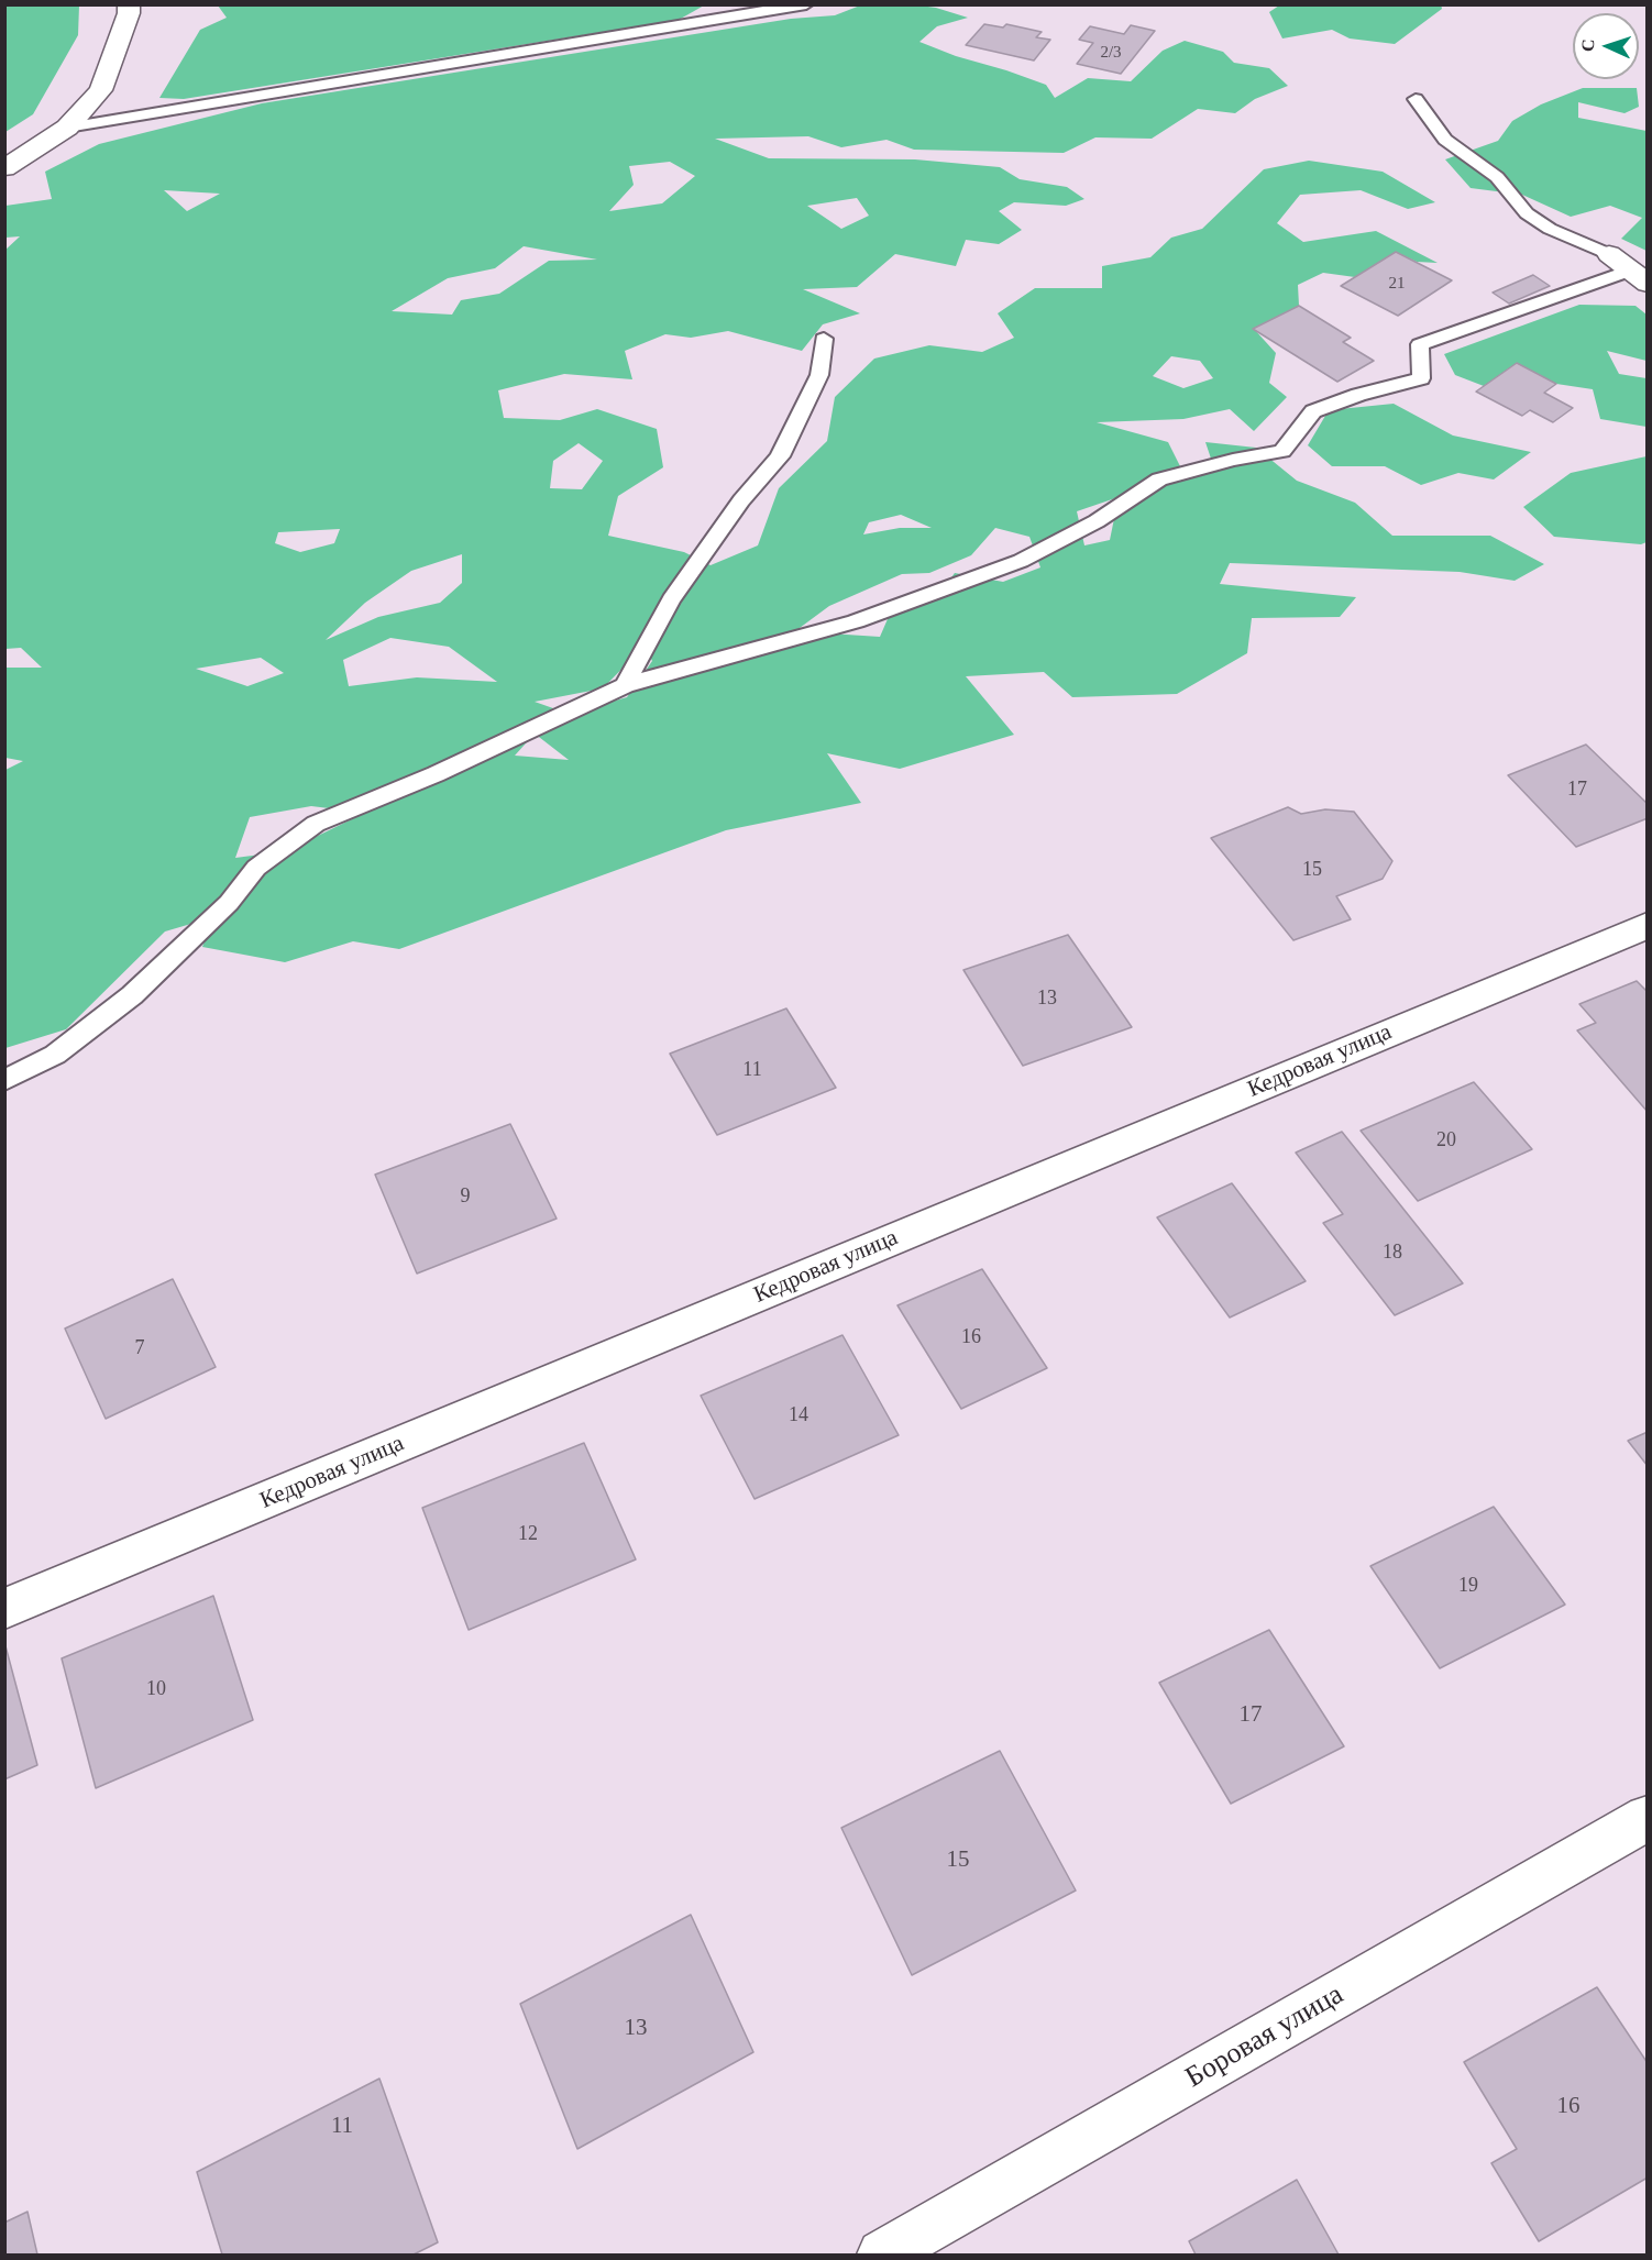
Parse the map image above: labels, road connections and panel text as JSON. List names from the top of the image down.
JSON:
{
  "streets": {
    "street": ["Кедровая улица", "Боровая улица"]
  },
  "house_numbers": [
    "2/3",
    "21",
    "17",
    "15",
    "13",
    "11",
    "20",
    "9",
    "18",
    "16",
    "7",
    "14",
    "12",
    "19",
    "10",
    "17",
    "15",
    "13",
    "16",
    "11"
  ],
  "north": "left"
}
